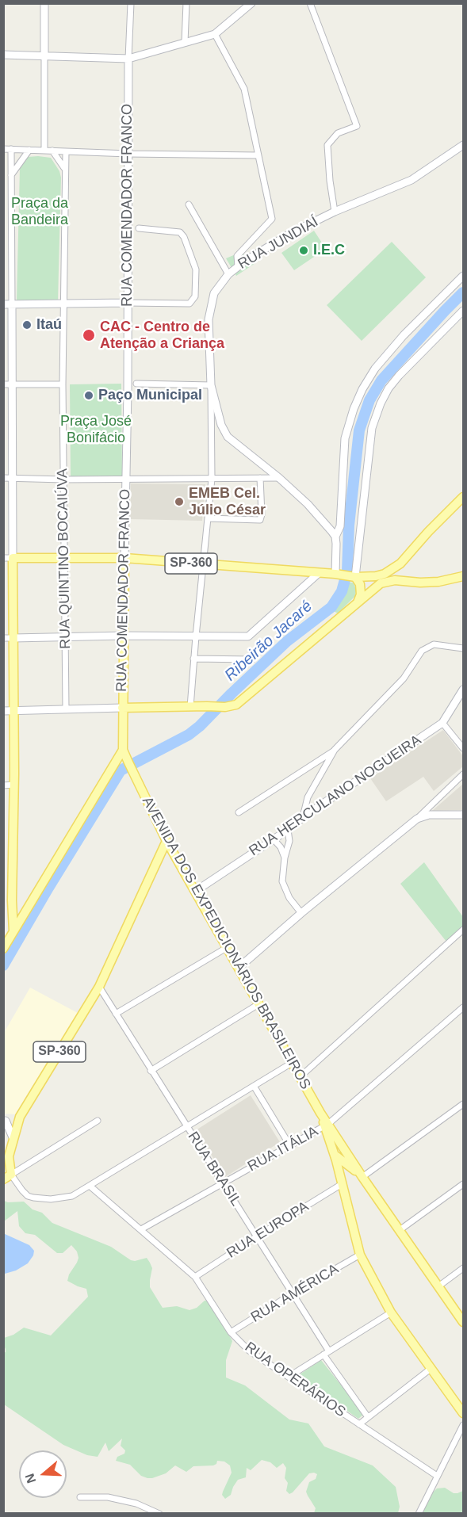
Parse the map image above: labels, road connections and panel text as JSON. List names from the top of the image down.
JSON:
{
  "streets": {
    "main road": [
      "RUA COMENDADOR FRANCO",
      "RUA JUNDIAÍ",
      "SP-360",
      "RUA HERCULANO NOGUEIRA",
      "AVENIDA DOS EXPEDICIONÁRIOS BRASILEIROS"
    ],
    "street": [
      "RUA QUINTINO BOCAIÚVA",
      "RUA ITÁLIA",
      "RUA BRASIL",
      "RUA EUROPA",
      "RUA AMÉRICA",
      "RUA OPERÁRIOS"
    ]
  },
  "crossings": [
    ["RUA COMENDADOR FRANCO", "SP-360"],
    ["RUA COMENDADOR FRANCO", "AVENIDA DOS EXPEDICIONÁRIOS BRASILEIROS"],
    ["RUA QUINTINO BOCAIÚVA", "SP-360"],
    ["SP-360", "AVENIDA DOS EXPEDICIONÁRIOS BRASILEIROS"],
    ["SP-360", "RUA BRASIL"],
    ["RUA HERCULANO NOGUEIRA", "AVENIDA DOS EXPEDICIONÁRIOS BRASILEIROS"],
    ["AVENIDA DOS EXPEDICIONÁRIOS BRASILEIROS", "RUA ITÁLIA"],
    ["RUA ITÁLIA", "RUA BRASIL"],
    ["RUA ITÁLIA", "RUA OPERÁRIOS"],
    ["RUA BRASIL", "RUA EUROPA"],
    ["RUA BRASIL", "RUA AMÉRICA"],
    ["RUA EUROPA", "RUA OPERÁRIOS"],
    ["RUA AMÉRICA", "RUA OPERÁRIOS"]
  ],
  "water": ["Ribeirão Jacaré"],
  "parks": ["Praça da Bandeira", "Praça José Bonifácio"],
  "places": [
    "I.E.C",
    "Itaú",
    "CAC - Centro de Atenção a Criança",
    "Paço Municipal",
    "EMEB Cel. Júlio César"
  ],
  "north": "left"
}
